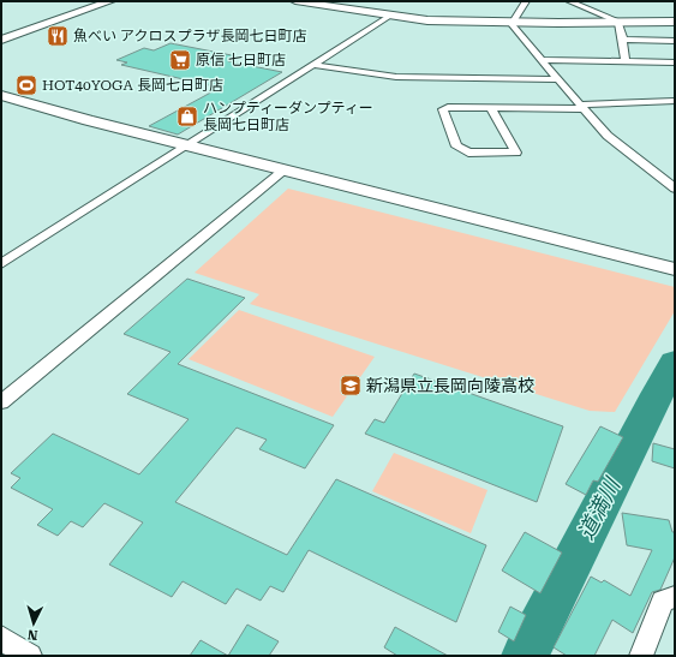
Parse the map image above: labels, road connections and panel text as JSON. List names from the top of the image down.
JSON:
{
  "water": ["道満川"],
  "places": {
    "restaurant": ["魚べい アクロスプラザ長岡七日町店"],
    "supermarket": ["原信 七日町店"],
    "sports": ["HOT40YOGA 長岡七日町店"],
    "shop": ["ハンプティーダンプティー 長岡七日町店"],
    "school or university": ["新潟県立長岡向陵高校"]
  },
  "north": "bottom"
}
